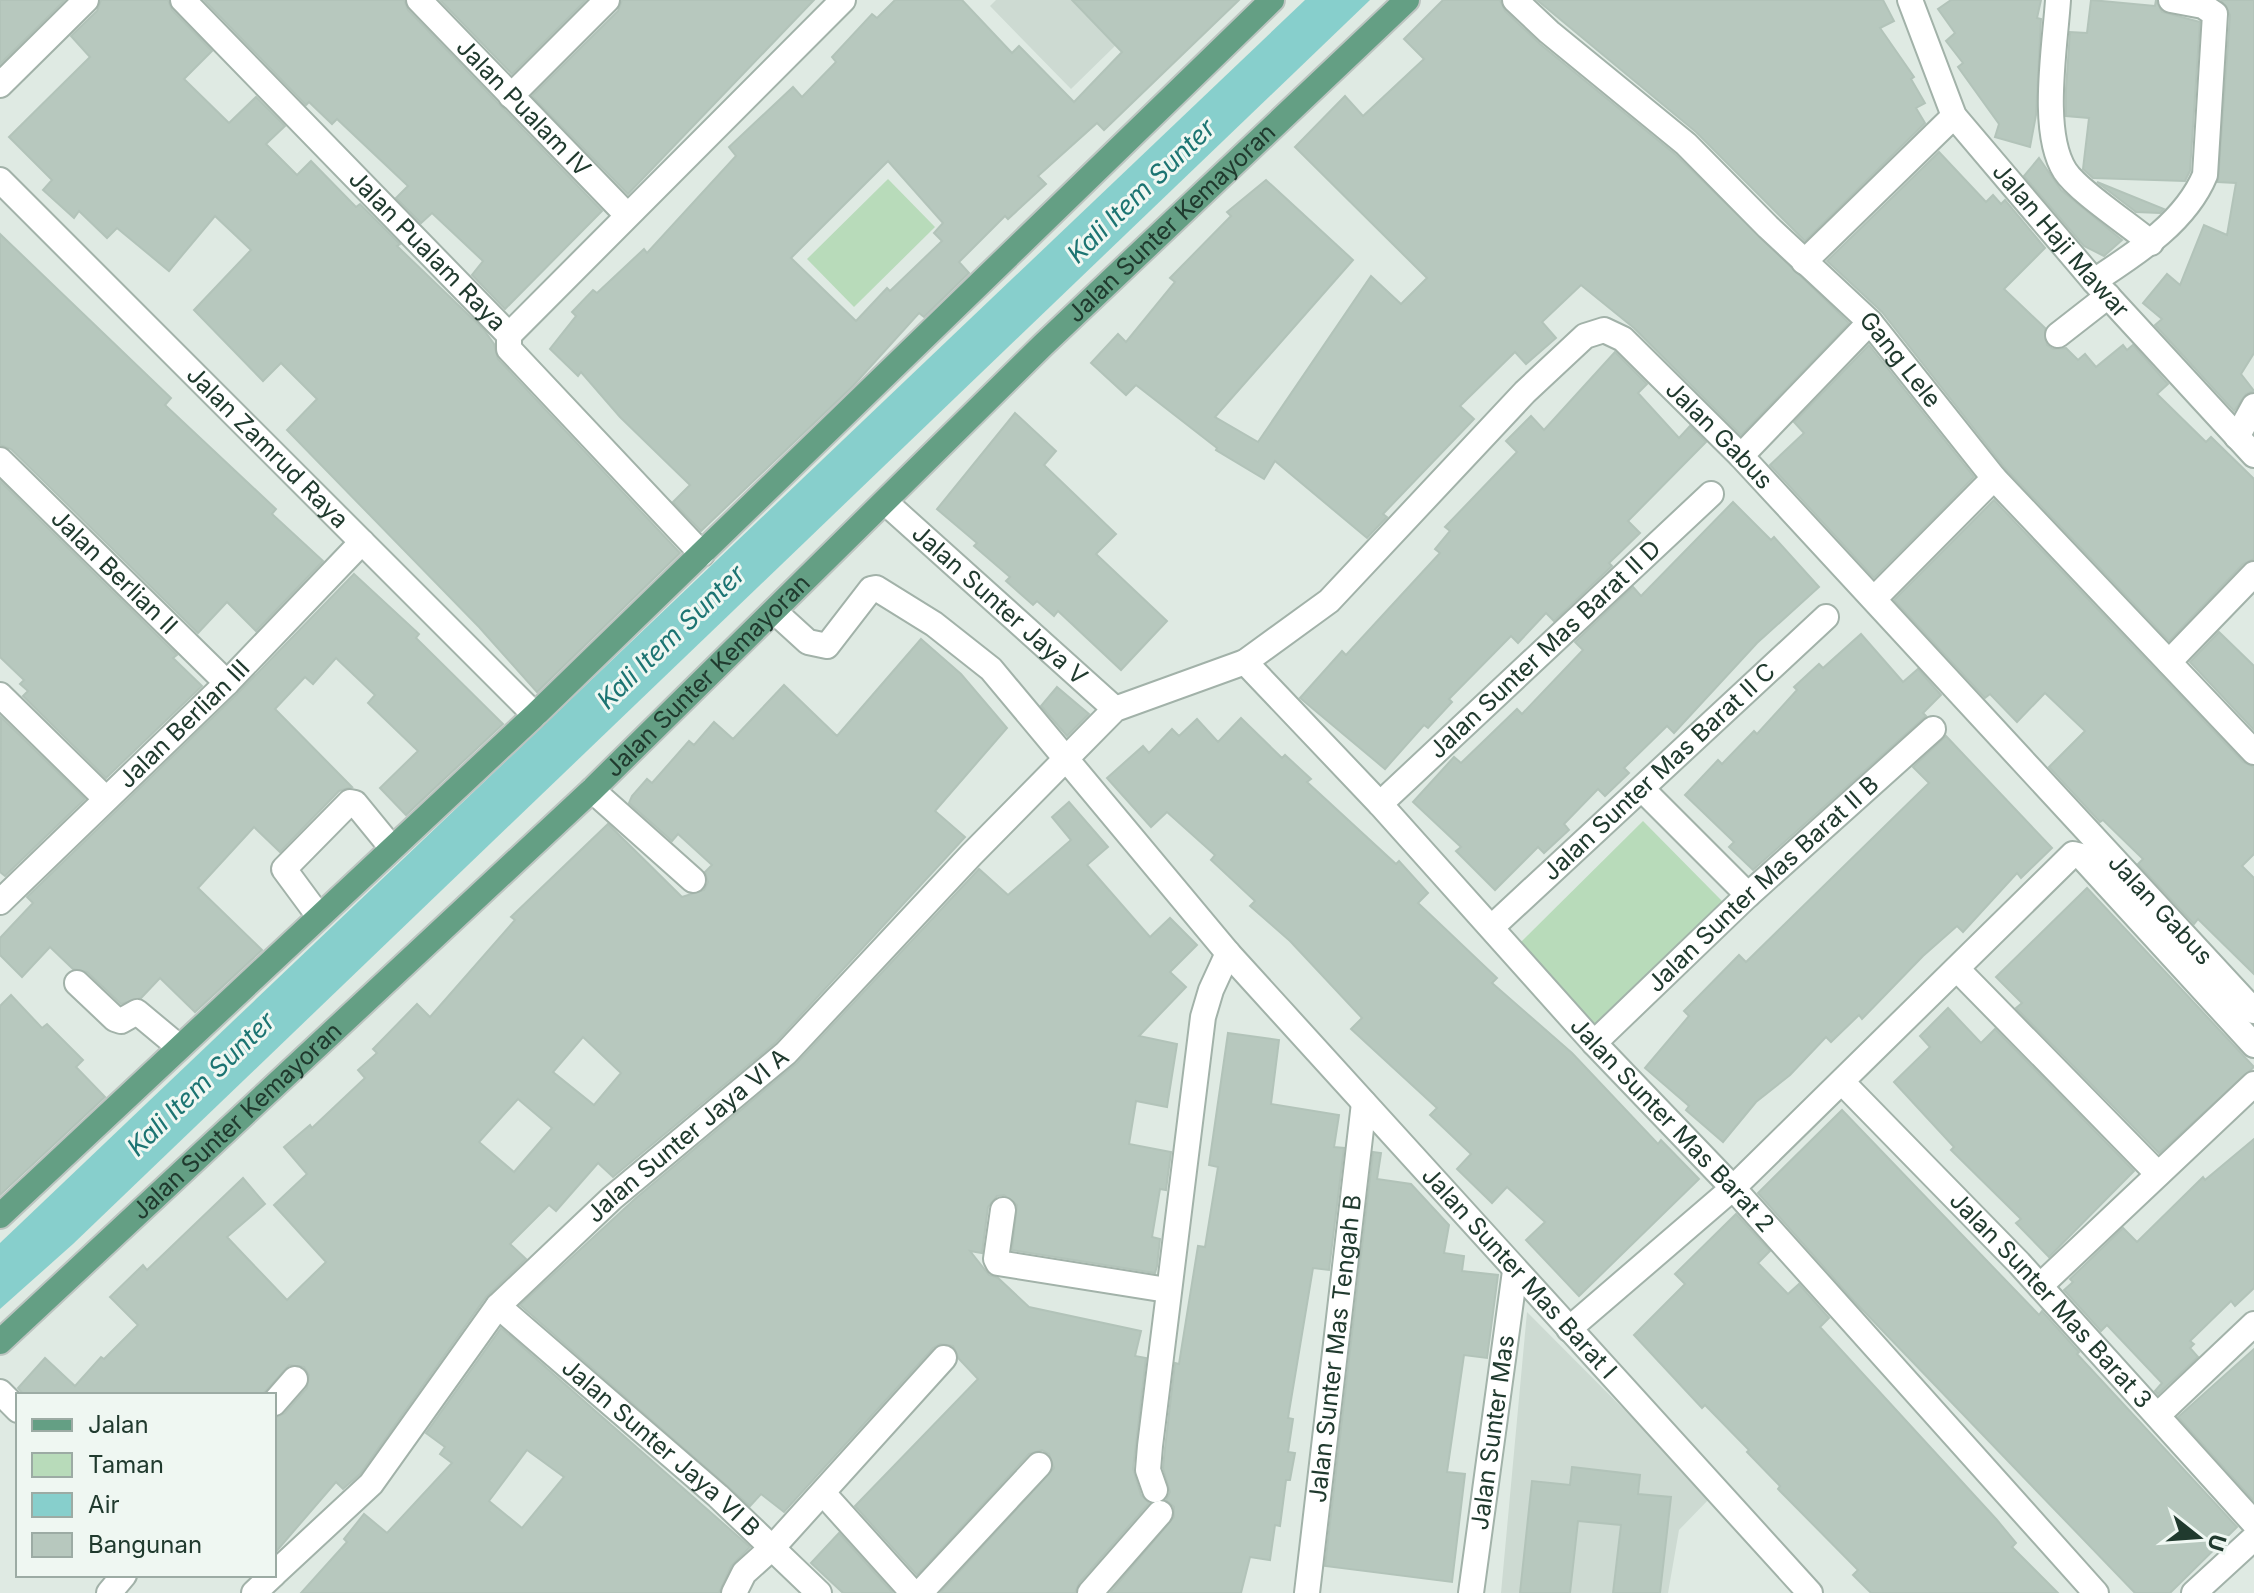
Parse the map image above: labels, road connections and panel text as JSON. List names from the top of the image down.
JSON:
{
  "streets": {
    "main road": ["Jalan Sunter Kemayoran"],
    "street": [
      "Jalan Pualam IV",
      "Jalan Haji Mawar",
      "Jalan Pualam Raya",
      "Gang Lele",
      "Jalan Gabus",
      "Jalan Zamrud Raya",
      "Jalan Berlian II",
      "Jalan Sunter Jaya V",
      "Jalan Sunter Mas Barat II D",
      "Jalan Berlian III",
      "Jalan Sunter Mas Barat II C",
      "Jalan Sunter Mas Barat II B",
      "Jalan Sunter Mas Barat 2",
      "Jalan Sunter Jaya VI A",
      "Jalan Sunter Mas Barat I",
      "Jalan Sunter Mas Barat 3",
      "Jalan Sunter Mas Tengah B",
      "Jalan Sunter Mas",
      "Jalan Sunter Jaya VI B"
    ]
  },
  "crossings": [
    ["Jalan Pualam IV", "Jalan Pualam Raya"],
    ["Jalan Sunter Kemayoran", "Jalan Sunter Jaya V"],
    ["Jalan Sunter Kemayoran", "Jalan Sunter Mas Barat I"],
    ["Jalan Gabus", "Jalan Sunter Jaya V"],
    ["Jalan Gabus", "Jalan Sunter Mas Barat 2"],
    ["Jalan Gabus", "Jalan Sunter Jaya VI A"],
    ["Jalan Zamrud Raya", "Jalan Berlian III"],
    ["Jalan Berlian II", "Jalan Berlian III"],
    ["Jalan Sunter Jaya V", "Jalan Sunter Jaya VI A"],
    ["Jalan Sunter Mas Barat II D", "Jalan Sunter Mas Barat 2"],
    ["Jalan Sunter Mas Barat II C", "Jalan Sunter Mas Barat 2"],
    ["Jalan Sunter Mas Barat II B", "Jalan Sunter Mas Barat 2"],
    ["Jalan Sunter Jaya VI A", "Jalan Sunter Mas Barat I"],
    ["Jalan Sunter Jaya VI A", "Jalan Sunter Jaya VI B"],
    ["Jalan Sunter Mas Barat I", "Jalan Sunter Mas Tengah B"],
    ["Jalan Sunter Mas Barat I", "Jalan Sunter Mas"]
  ],
  "water": ["Kali Item Sunter"],
  "legend": [
    "Jalan",
    "Taman",
    "Air",
    "Bangunan"
  ],
  "north": "right"
}
